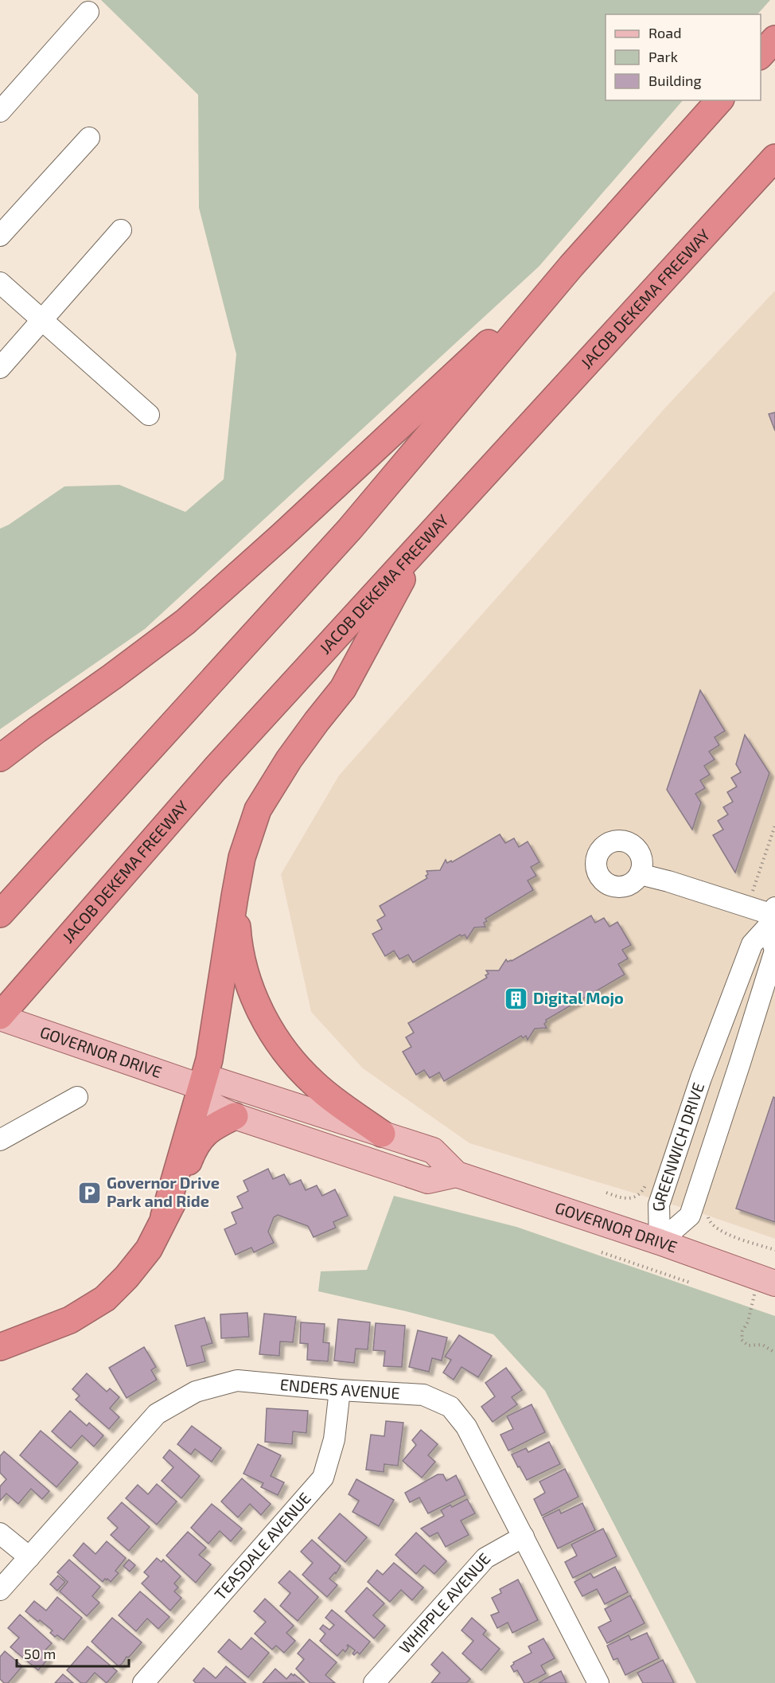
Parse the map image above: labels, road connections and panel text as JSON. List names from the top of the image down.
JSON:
{
  "streets": {
    "highway": ["JACOB DEKEMA FREEWAY"],
    "main road": ["GOVERNOR DRIVE"],
    "street": [
      "GREENWICH DRIVE",
      "ENDERS AVENUE",
      "TEASDALE AVENUE",
      "WHIPPLE AVENUE"
    ]
  },
  "crossings": [
    ["JACOB DEKEMA FREEWAY", "GOVERNOR DRIVE"],
    ["GOVERNOR DRIVE", "GREENWICH DRIVE"],
    ["ENDERS AVENUE", "TEASDALE AVENUE"],
    ["ENDERS AVENUE", "WHIPPLE AVENUE"]
  ],
  "places": {
    "building": ["Digital Mojo"],
    "parking": ["Governor Drive Park and Ride"]
  },
  "legend": ["Road", "Park", "Building"],
  "scale_bar": "50 m"
}
